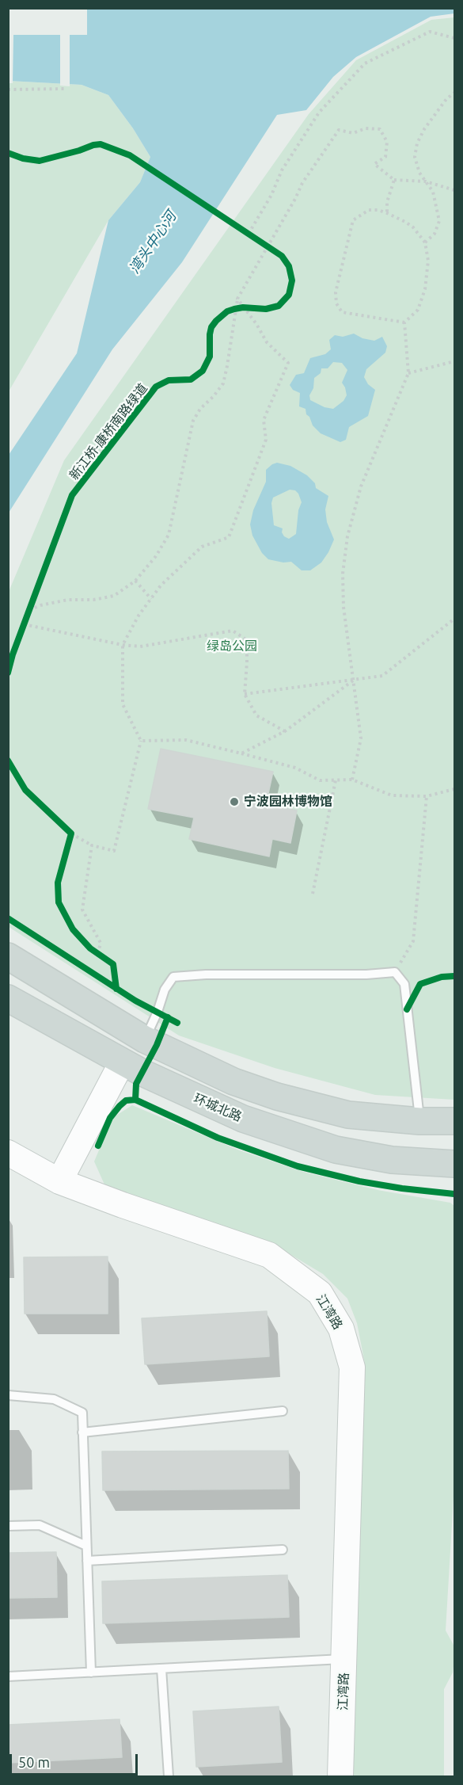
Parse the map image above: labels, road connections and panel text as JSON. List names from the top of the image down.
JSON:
{
  "streets": {
    "main road": ["环城北路"],
    "street": ["江湾路"],
    "cycle path": ["新江桥-康桥南路绿道"]
  },
  "water": ["湾头中心河"],
  "parks": ["绿岛公园"],
  "places": ["宁波园林博物馆"],
  "scale_bar": "50 m"
}
